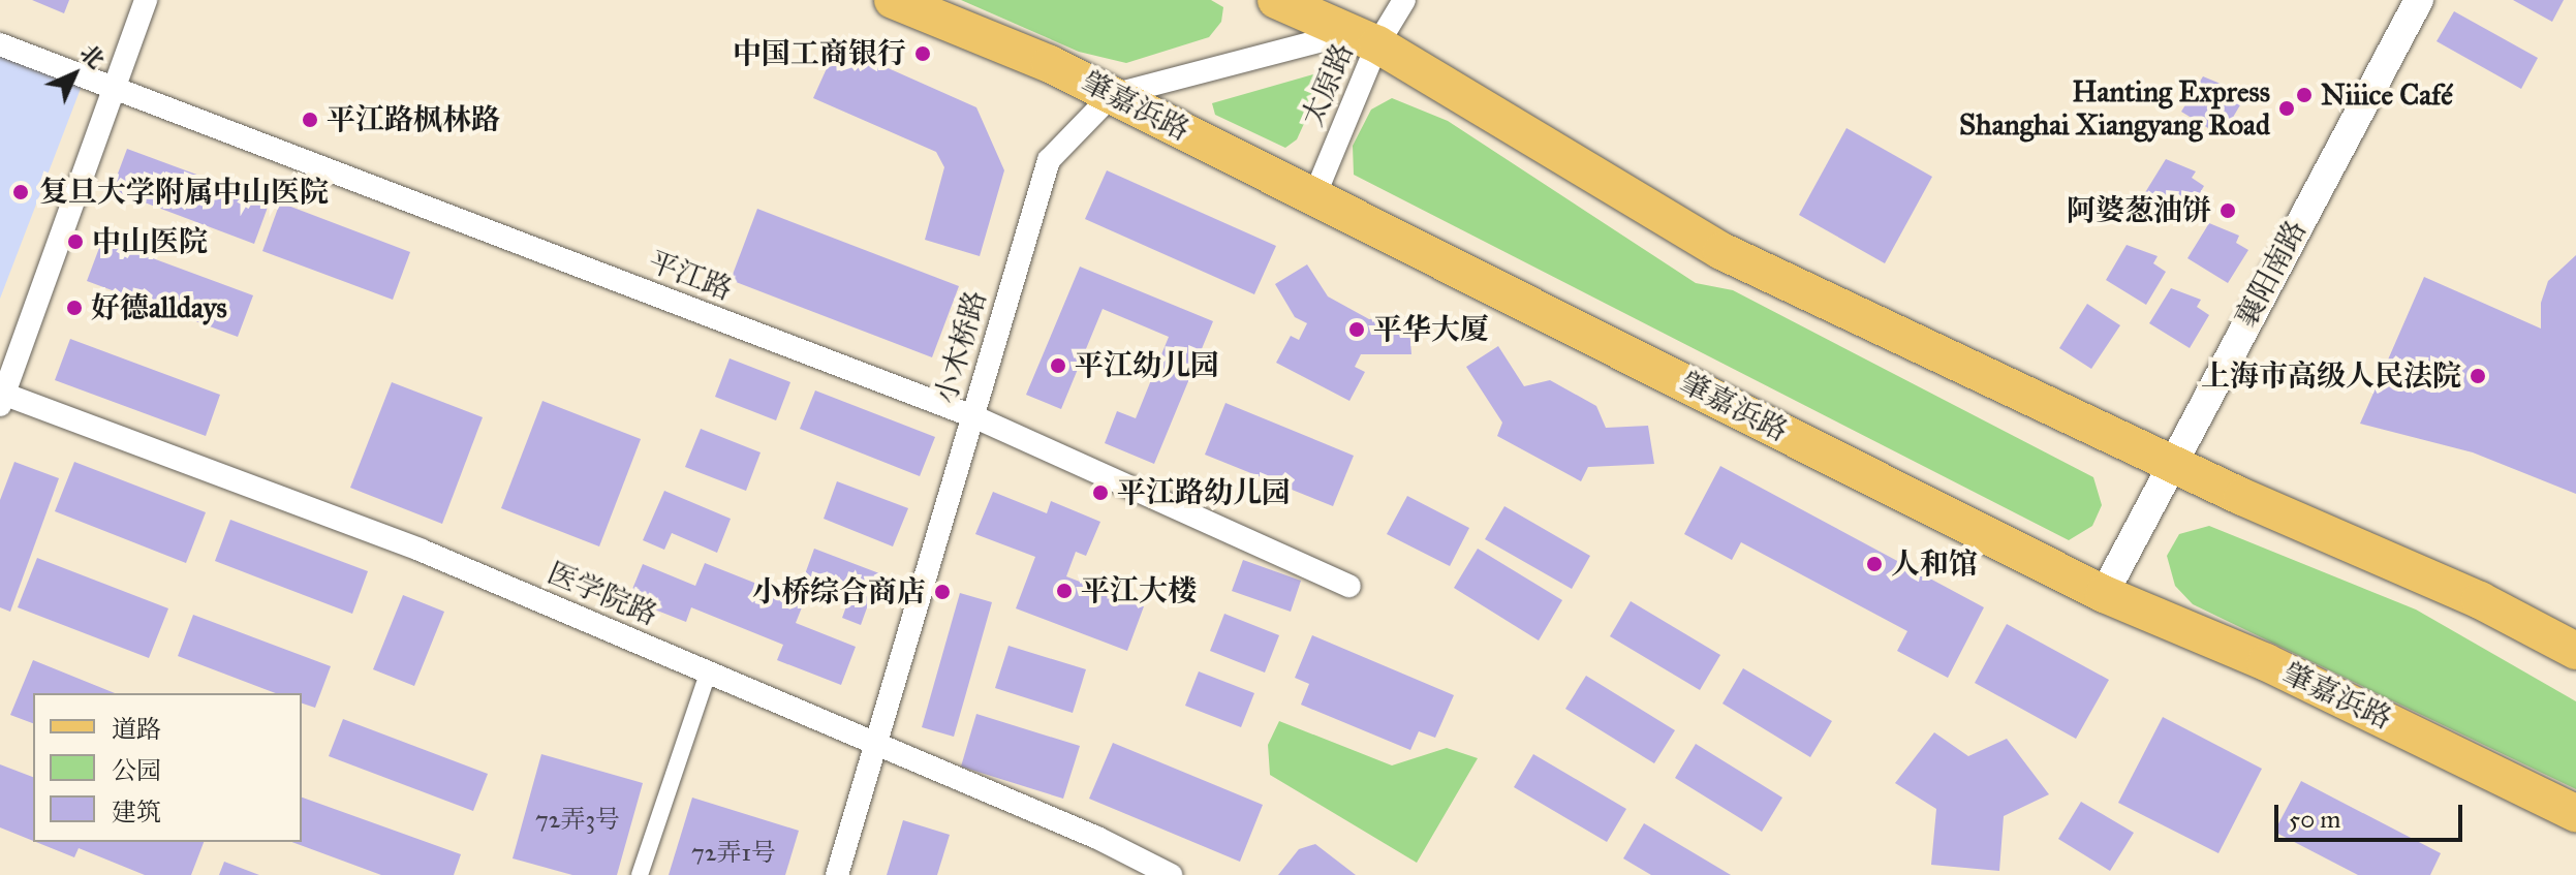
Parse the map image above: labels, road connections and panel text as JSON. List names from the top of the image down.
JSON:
{
  "streets": {
    "main road": ["肇嘉浜路"],
    "street": [
      "太原路",
      "襄阳南路",
      "平江路",
      "小木桥路",
      "医学院路"
    ]
  },
  "crossings": [
    ["太原路", "肇嘉浜路"],
    ["肇嘉浜路", "襄阳南路"],
    ["肇嘉浜路", "小木桥路"],
    ["平江路", "小木桥路"],
    ["小木桥路", "医学院路"]
  ],
  "places": [
    "中国工商银行",
    "Niiice Café",
    "Hanting Express Shanghai Xiangyang Road",
    "平江路枫林路",
    "复旦大学附属中山医院",
    "阿婆葱油饼",
    "中山医院",
    "好德alldays",
    "平华大厦",
    "平江幼儿园",
    "上海市高级人民法院",
    "平江路幼儿园",
    "人和馆",
    "平江大楼",
    "小桥综合商店"
  ],
  "house_numbers": ["72弄3号", "72弄1号"],
  "legend": ["道路", "公园", "建筑"],
  "scale_bar": "50 m",
  "north": "top right"
}
